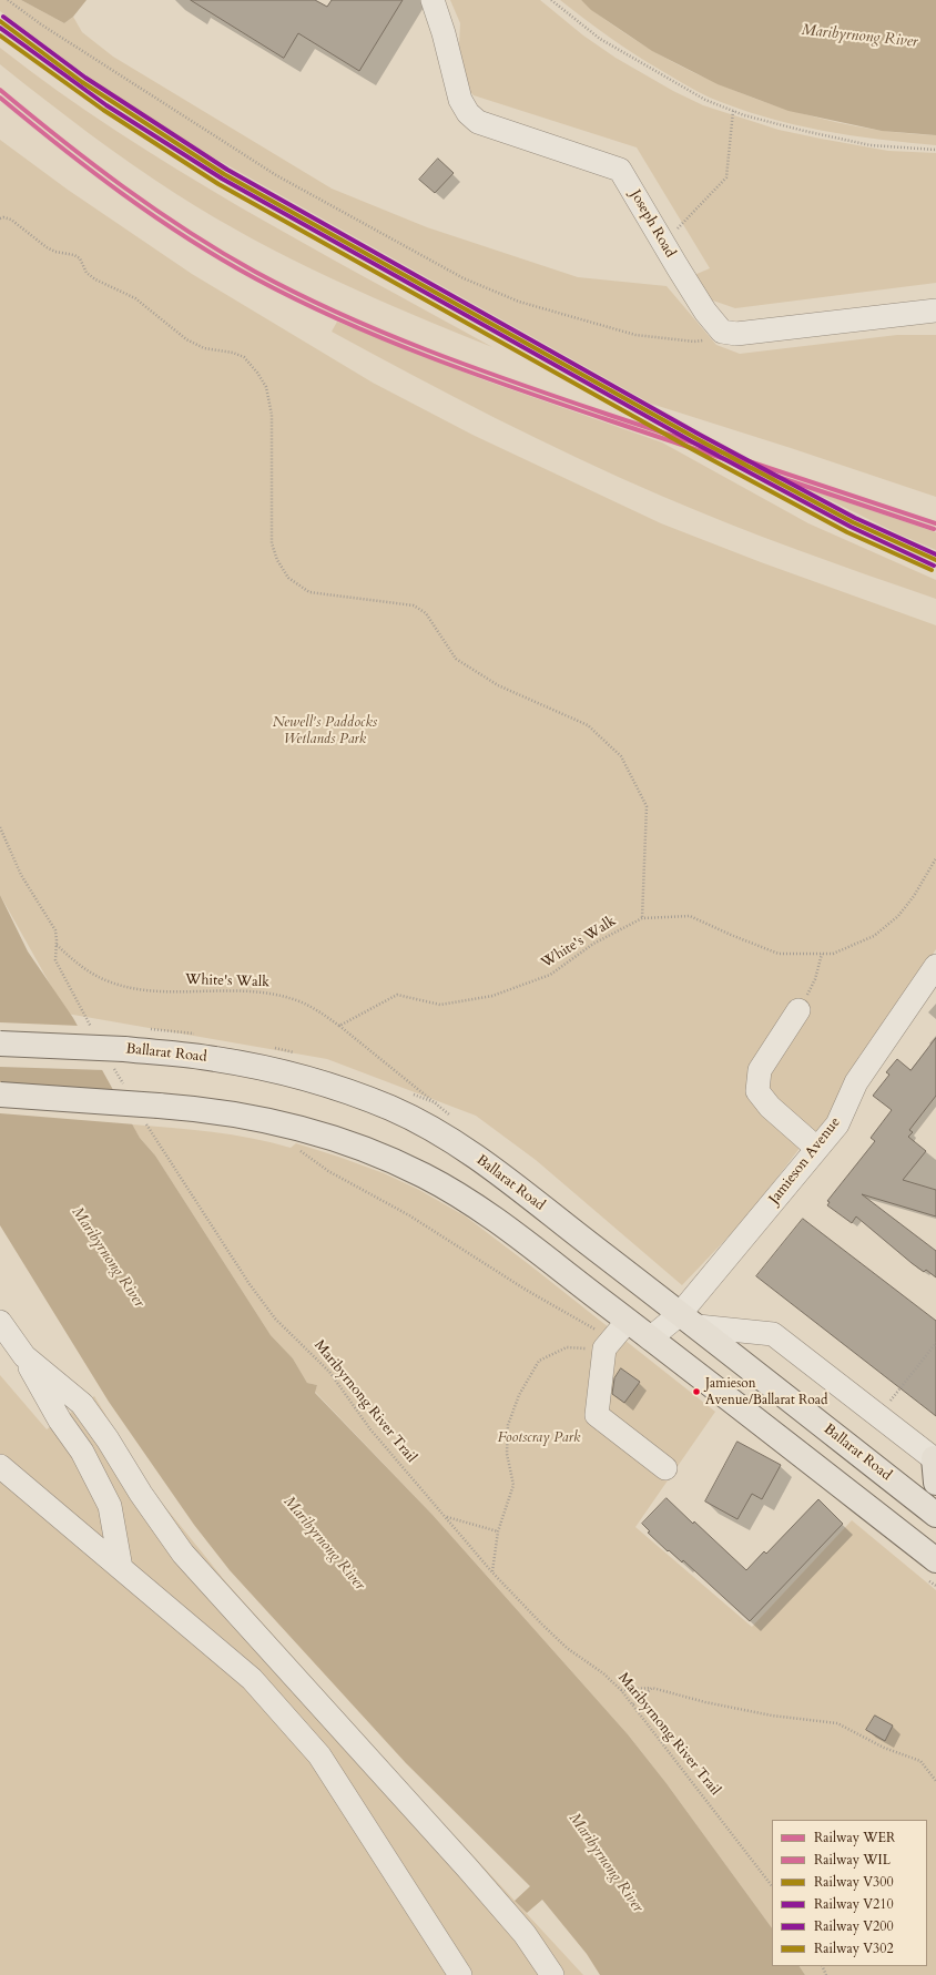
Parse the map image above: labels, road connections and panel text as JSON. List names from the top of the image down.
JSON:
{
  "streets": {
    "highway": ["Ballarat Road"],
    "street": ["Joseph Road", "Jamieson Avenue"],
    "path": ["White's Walk", "Maribyrnong River Trail"]
  },
  "crossings": [
    ["Ballarat Road", "Jamieson Avenue"]
  ],
  "water": ["Maribyrnong River"],
  "parks": ["Newell's Paddocks Wetlands Park", "Footscray Park"],
  "places": ["Jamieson Avenue/Ballarat Road"],
  "lines": [
    "rail line V200",
    "rail line V300",
    "rail line V210",
    "rail line V302",
    "rail line WER",
    "rail line WIL"
  ],
  "legend": [
    "Railway WER",
    "Railway WIL",
    "Railway V300",
    "Railway V210",
    "Railway V200",
    "Railway V302"
  ]
}
